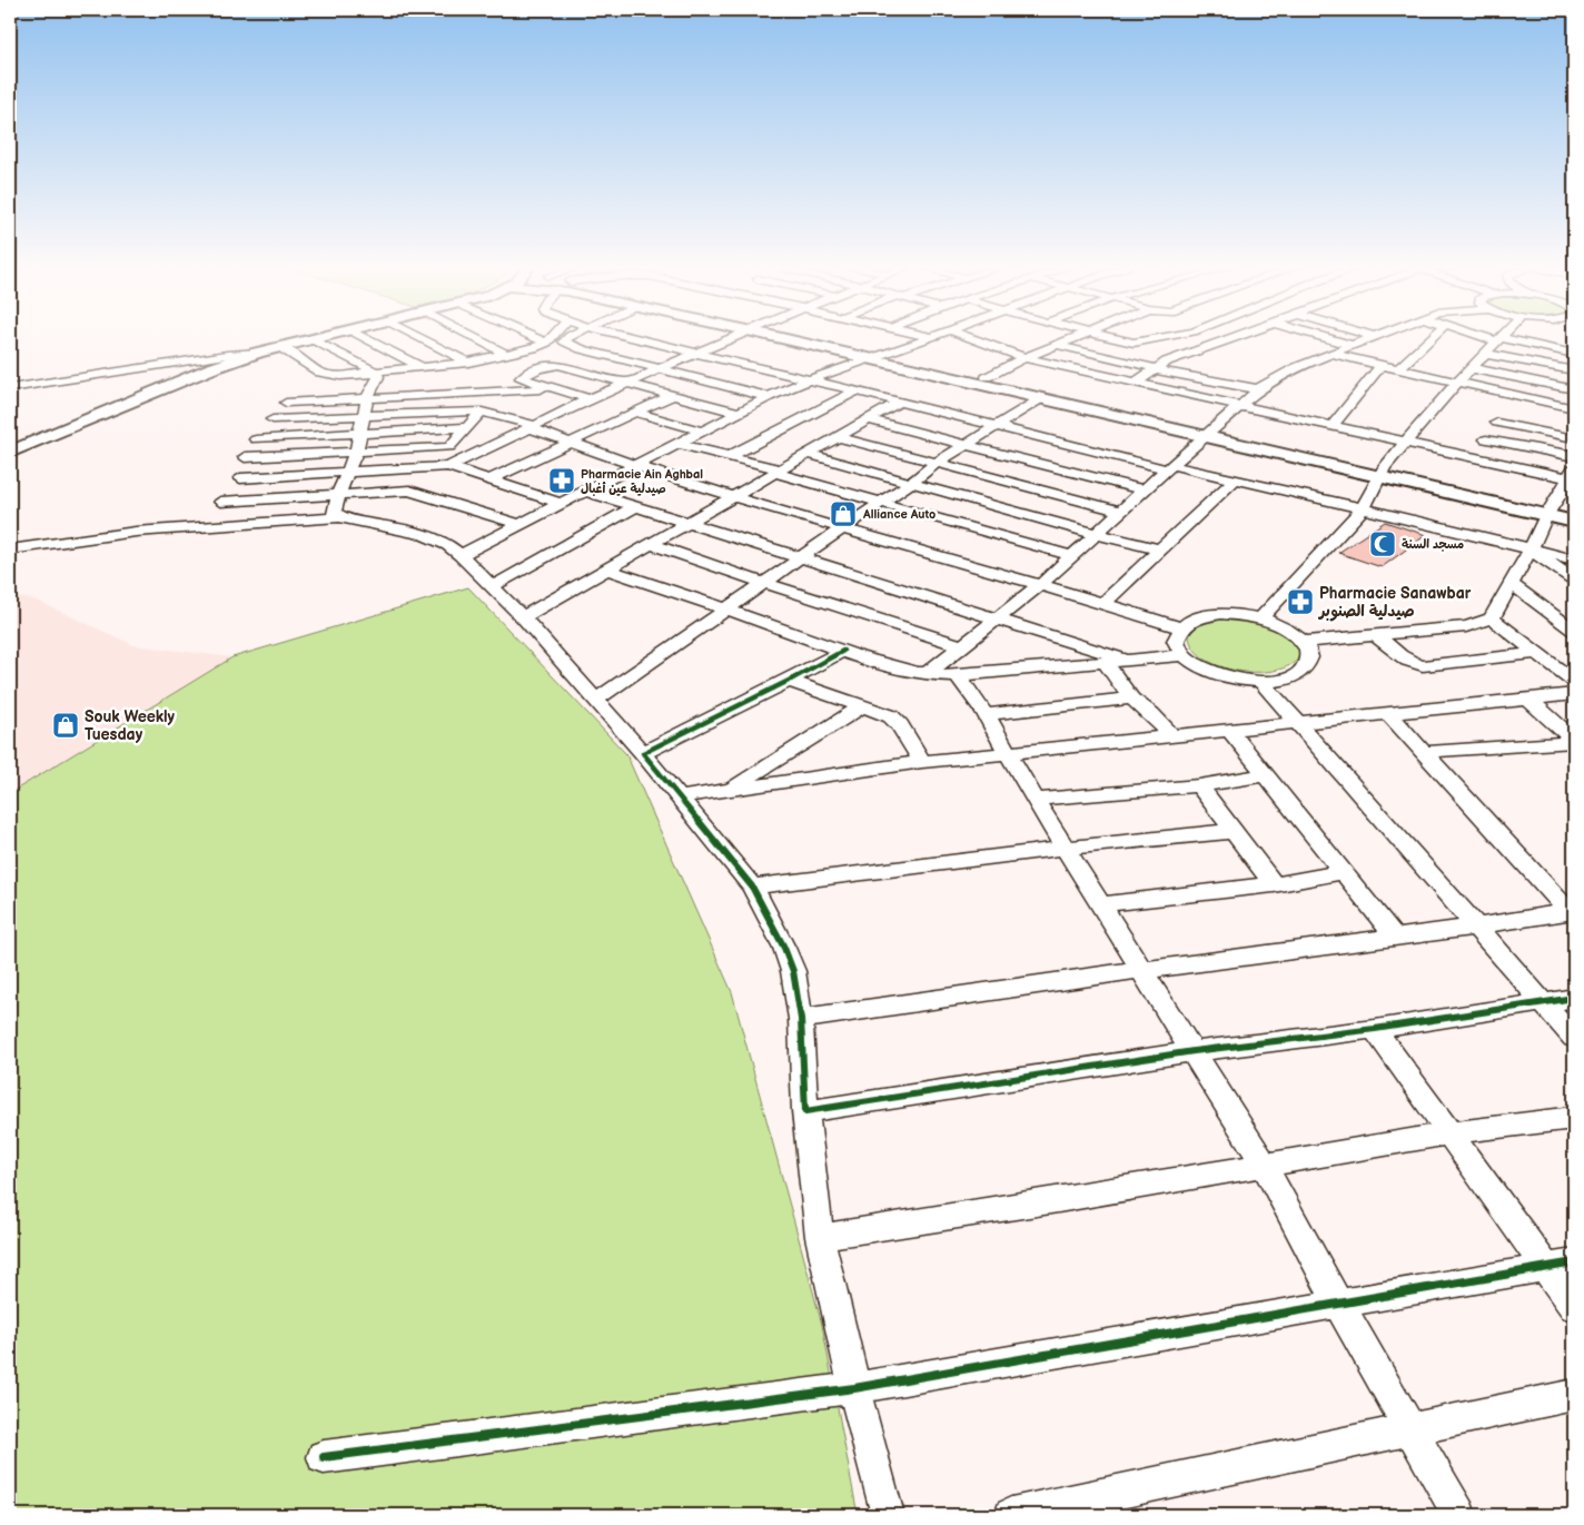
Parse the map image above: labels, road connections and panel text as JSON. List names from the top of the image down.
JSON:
{
  "places": {
    "pharmacy": ["Pharmacie Ain Aghbal صيدلية عين أغبال", "Pharmacie Sanawbar صيدلية الصنوبر"],
    "shop": ["Alliance Auto", "Souk Weekly Tuesday"],
    "mosque": ["مسجد السنة"]
  }
}
